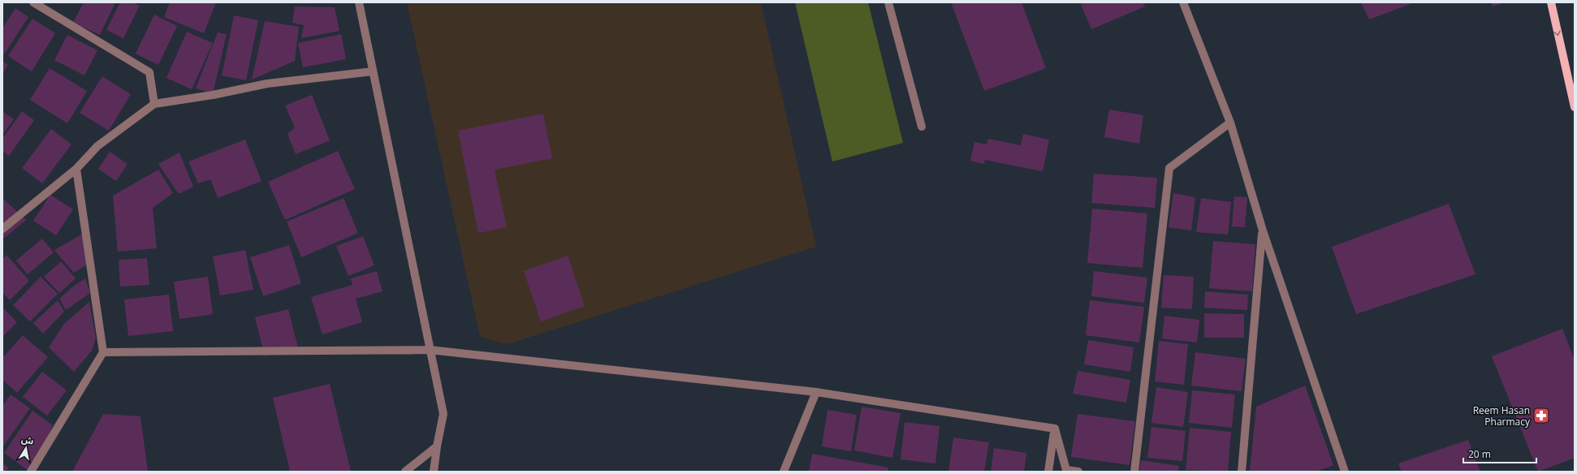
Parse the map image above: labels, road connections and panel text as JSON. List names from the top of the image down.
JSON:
{
  "places": {
    "pharmacy": ["Reem Hasan Pharmacy"]
  },
  "scale_bar": "20 m",
  "north": "top"
}
